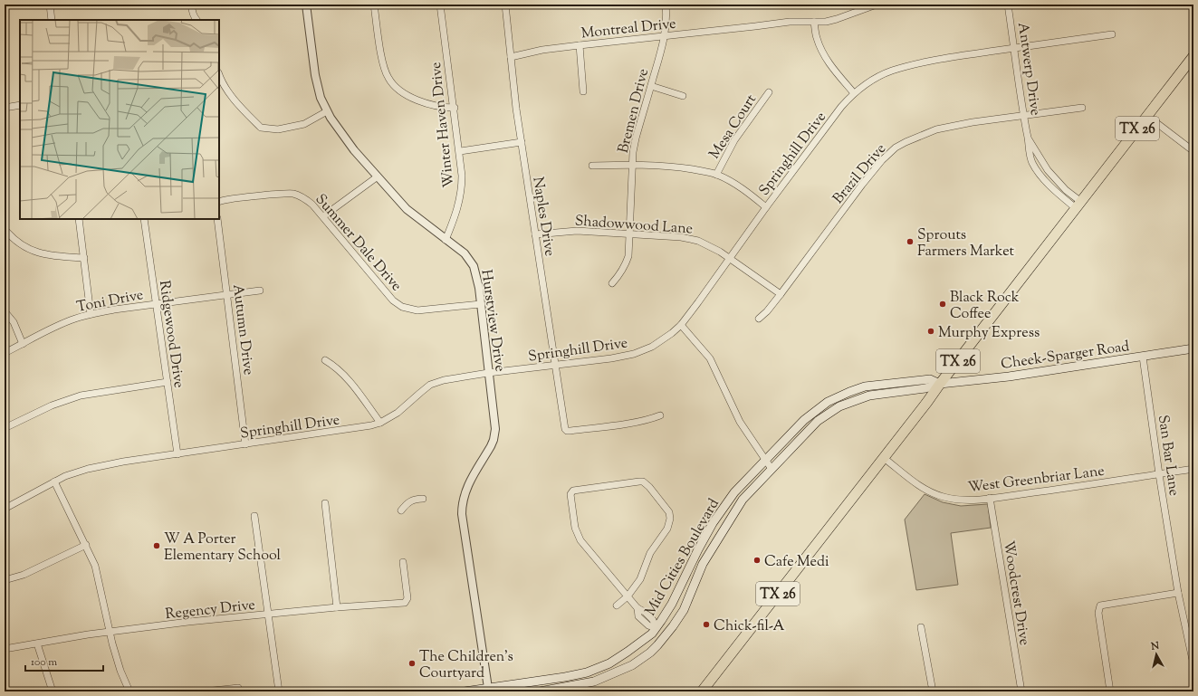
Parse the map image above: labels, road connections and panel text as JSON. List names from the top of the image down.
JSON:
{
  "streets": {
    "main road": ["TX 26", "Cheek-Sparger Road", "Mid Cities Boulevard"],
    "street": [
      "Montreal Drive",
      "Antwerp Drive",
      "Bremen Drive",
      "Winter Haven Drive",
      "Mesa Court",
      "Springhill Drive",
      "Brazil Drive",
      "Naples Drive",
      "Shadowwood Lane",
      "Summer Dale Drive",
      "Toni Drive",
      "Hurstview Drive",
      "Autumn Drive",
      "Ridgewood Drive",
      "San Bar Lane",
      "West Greenbriar Lane",
      "Woodcrest Drive",
      "Regency Drive"
    ]
  },
  "crossings": [
    ["Montreal Drive", "Bremen Drive"],
    ["Montreal Drive", "Naples Drive"],
    ["Antwerp Drive", "TX 26"],
    ["Antwerp Drive", "Springhill Drive"],
    ["Antwerp Drive", "Brazil Drive"],
    ["Bremen Drive", "Shadowwood Lane"],
    ["Winter Haven Drive", "Hurstview Drive"],
    ["TX 26", "Cheek-Sparger Road"],
    ["TX 26", "West Greenbriar Lane"],
    ["TX 26", "Mid Cities Boulevard"],
    ["Springhill Drive", "Naples Drive"],
    ["Springhill Drive", "Shadowwood Lane"],
    ["Springhill Drive", "Hurstview Drive"],
    ["Springhill Drive", "Autumn Drive"],
    ["Springhill Drive", "Ridgewood Drive"],
    ["Brazil Drive", "Shadowwood Lane"],
    ["Naples Drive", "Shadowwood Lane"],
    ["Summer Dale Drive", "Hurstview Drive"],
    ["Toni Drive", "Autumn Drive"],
    ["Toni Drive", "Ridgewood Drive"],
    ["Hurstview Drive", "Mid Cities Boulevard"],
    ["Cheek-Sparger Road", "San Bar Lane"],
    ["Cheek-Sparger Road", "Mid Cities Boulevard"],
    ["San Bar Lane", "West Greenbriar Lane"],
    ["West Greenbriar Lane", "Woodcrest Drive"]
  ],
  "places": [
    "Sprouts Farmers Market",
    "Black Rock Coffee",
    "Murphy Express",
    "W A Porter Elementary School",
    "Cafe Medi",
    "Chick-fil-A",
    "The Children's Courtyard"
  ],
  "scale_bar": "100 m",
  "north": "top"
}
